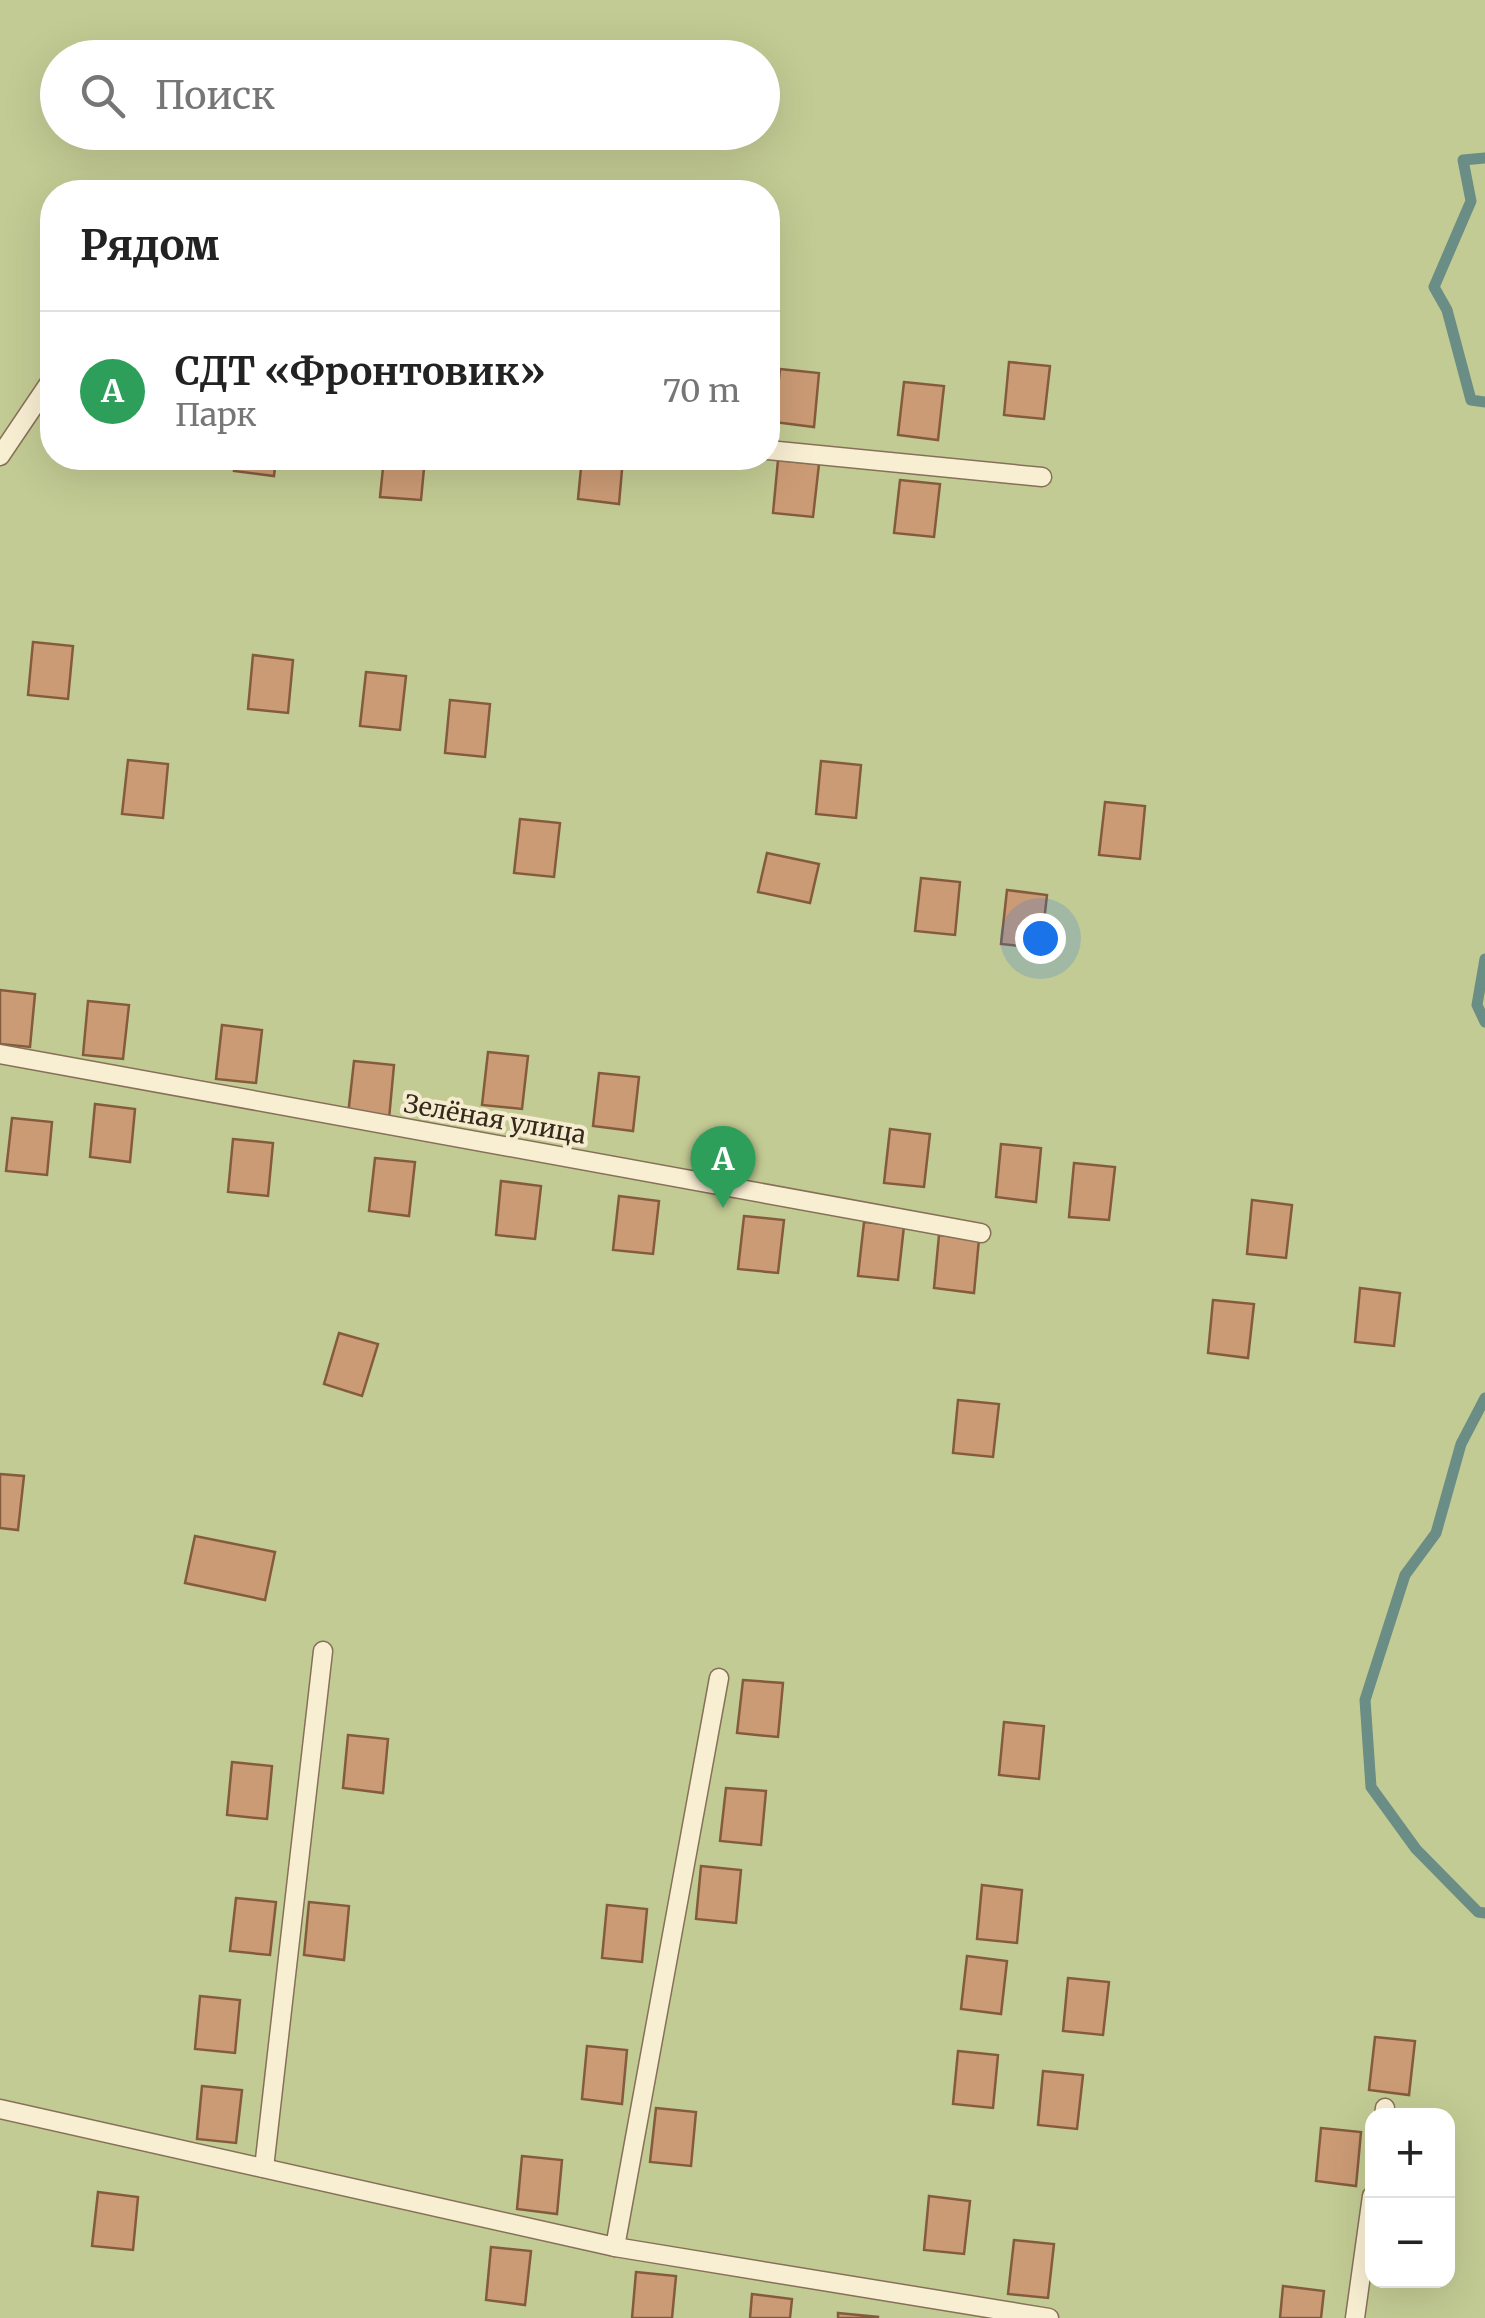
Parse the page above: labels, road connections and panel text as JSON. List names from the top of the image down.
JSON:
{
  "streets": {
    "lane": ["Зелёная улица"]
  },
  "page": {
    "search": "Поиск",
    "heading": "Рядом",
    "list": [
      {
        "mark": "A",
        "name": "СДТ «Фронтовик»",
        "note": "Парк",
        "value": "70 m"
      }
    ],
    "pins": "A",
    "map_buttons": ["+", "−"]
  }
}
